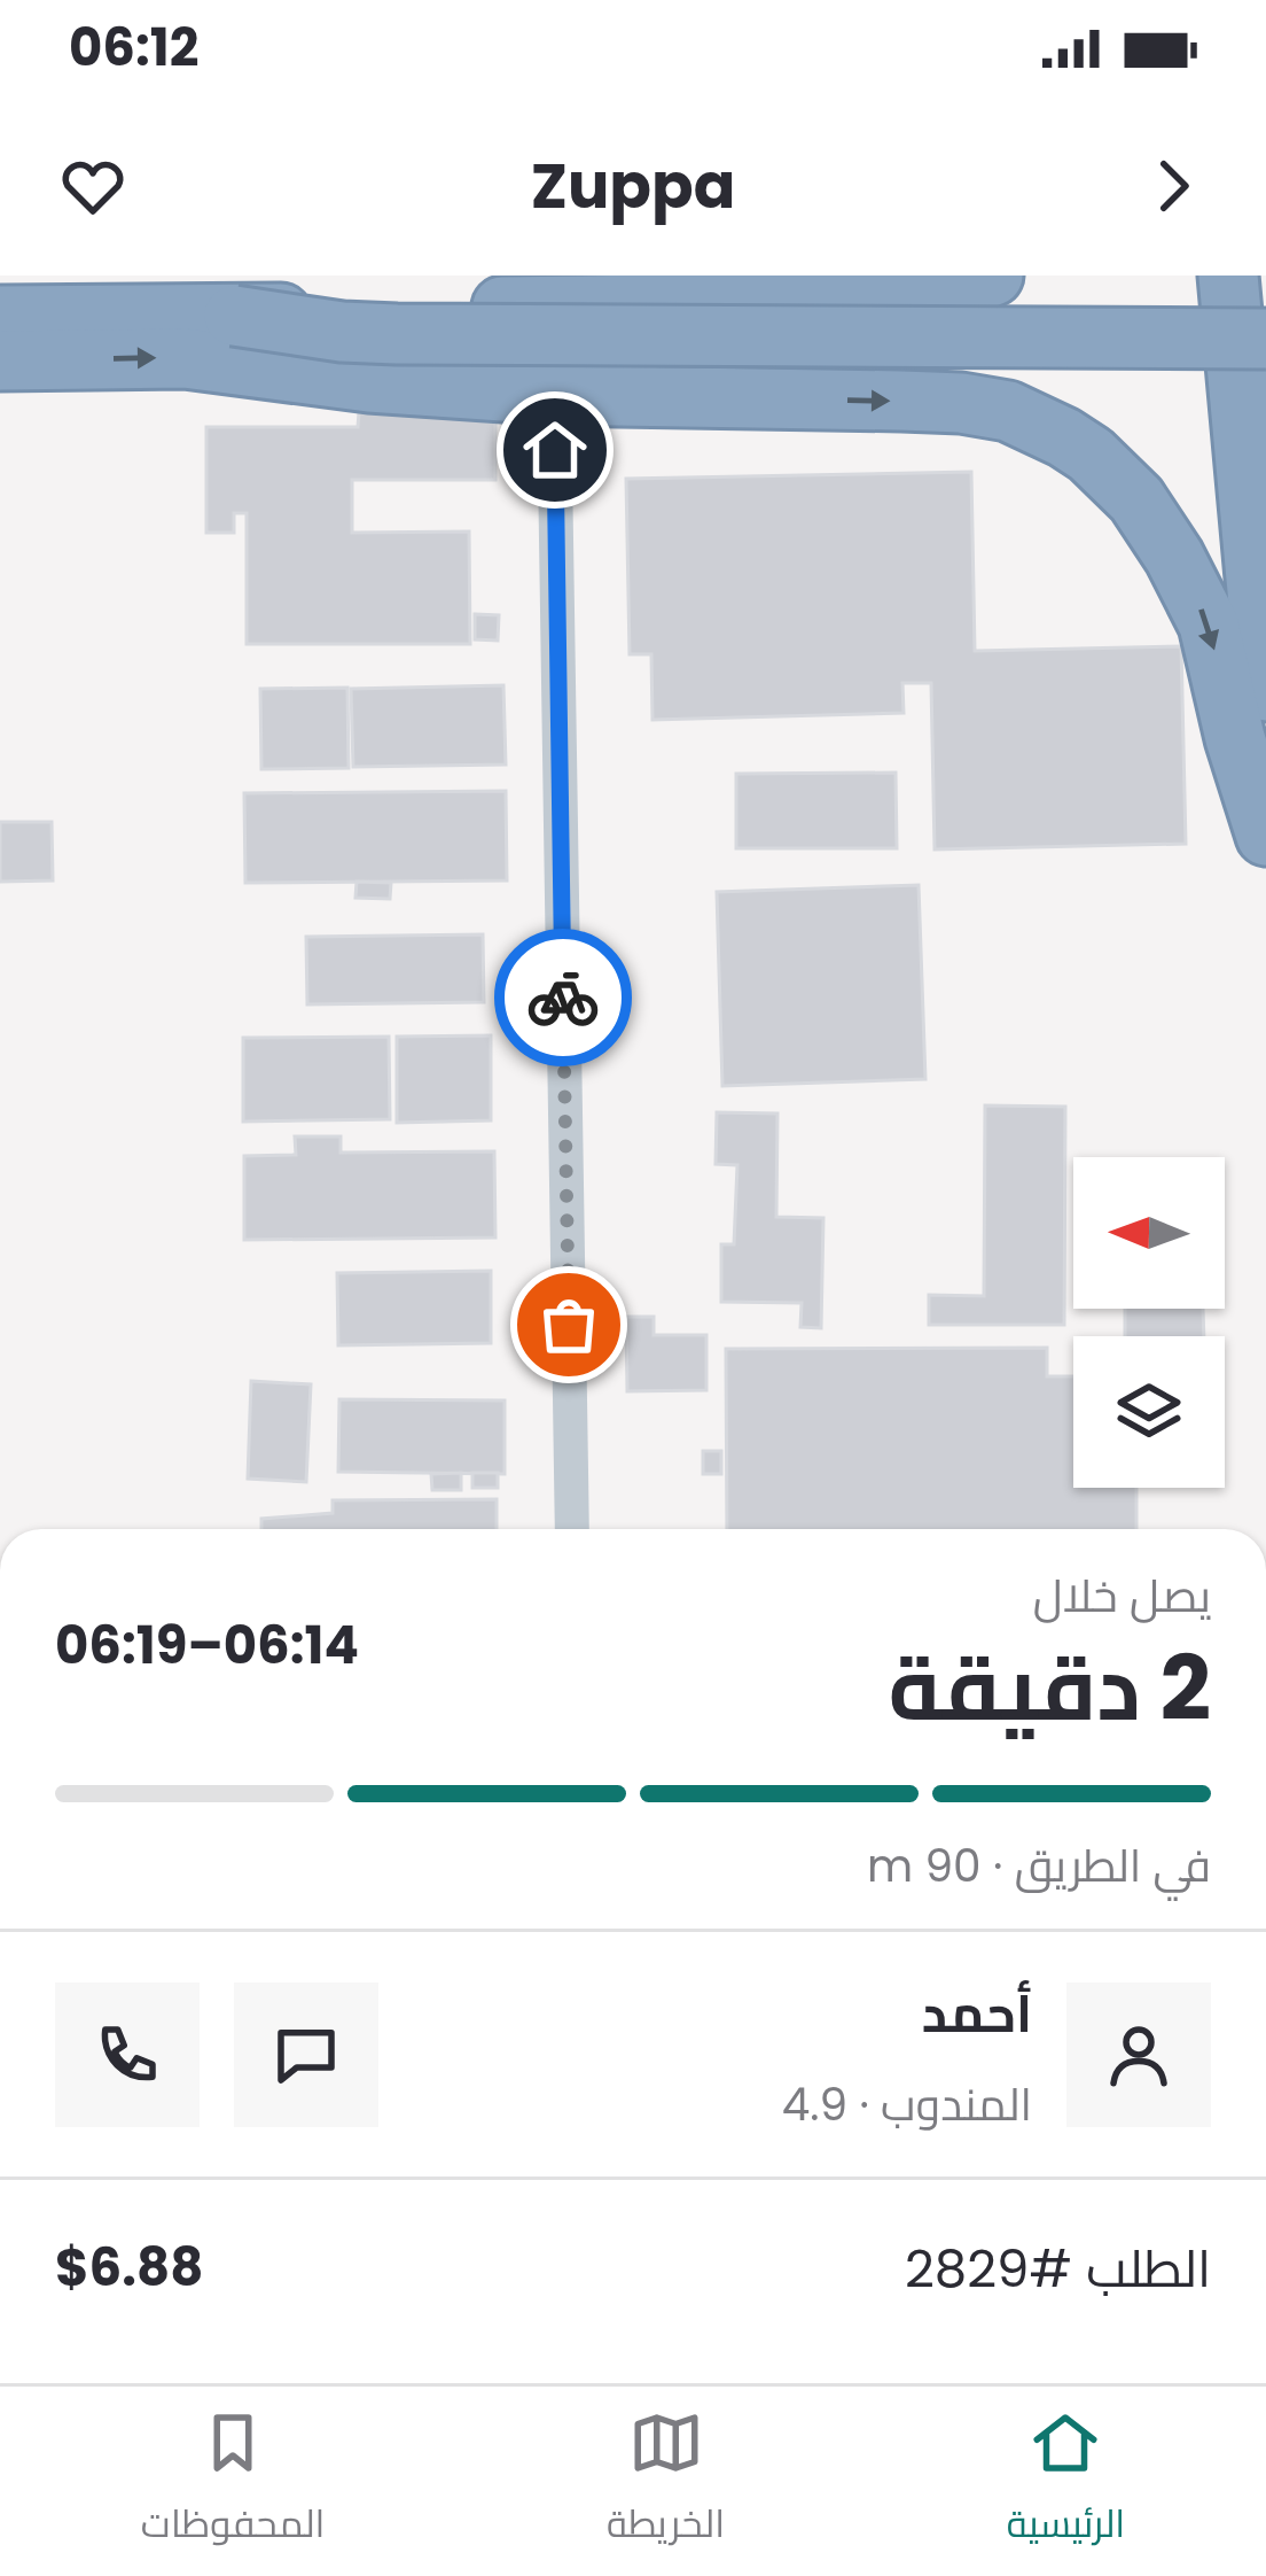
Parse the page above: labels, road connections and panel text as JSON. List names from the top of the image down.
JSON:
{
  "north": "left",
  "page": {
    "status": "06:12",
    "header": "Zuppa",
    "heading": ["2 دقيقة", "يصل خلال", "06:14–06:19"],
    "panel": [
      "أحمد",
      "المندوب · 4.9",
      "الطلب #2829",
      "$6.88"
    ],
    "bar": "في الطريق · 90 m",
    "tabs": ["الرئيسية", "الخريطة", "المحفوظات"]
  }
}
